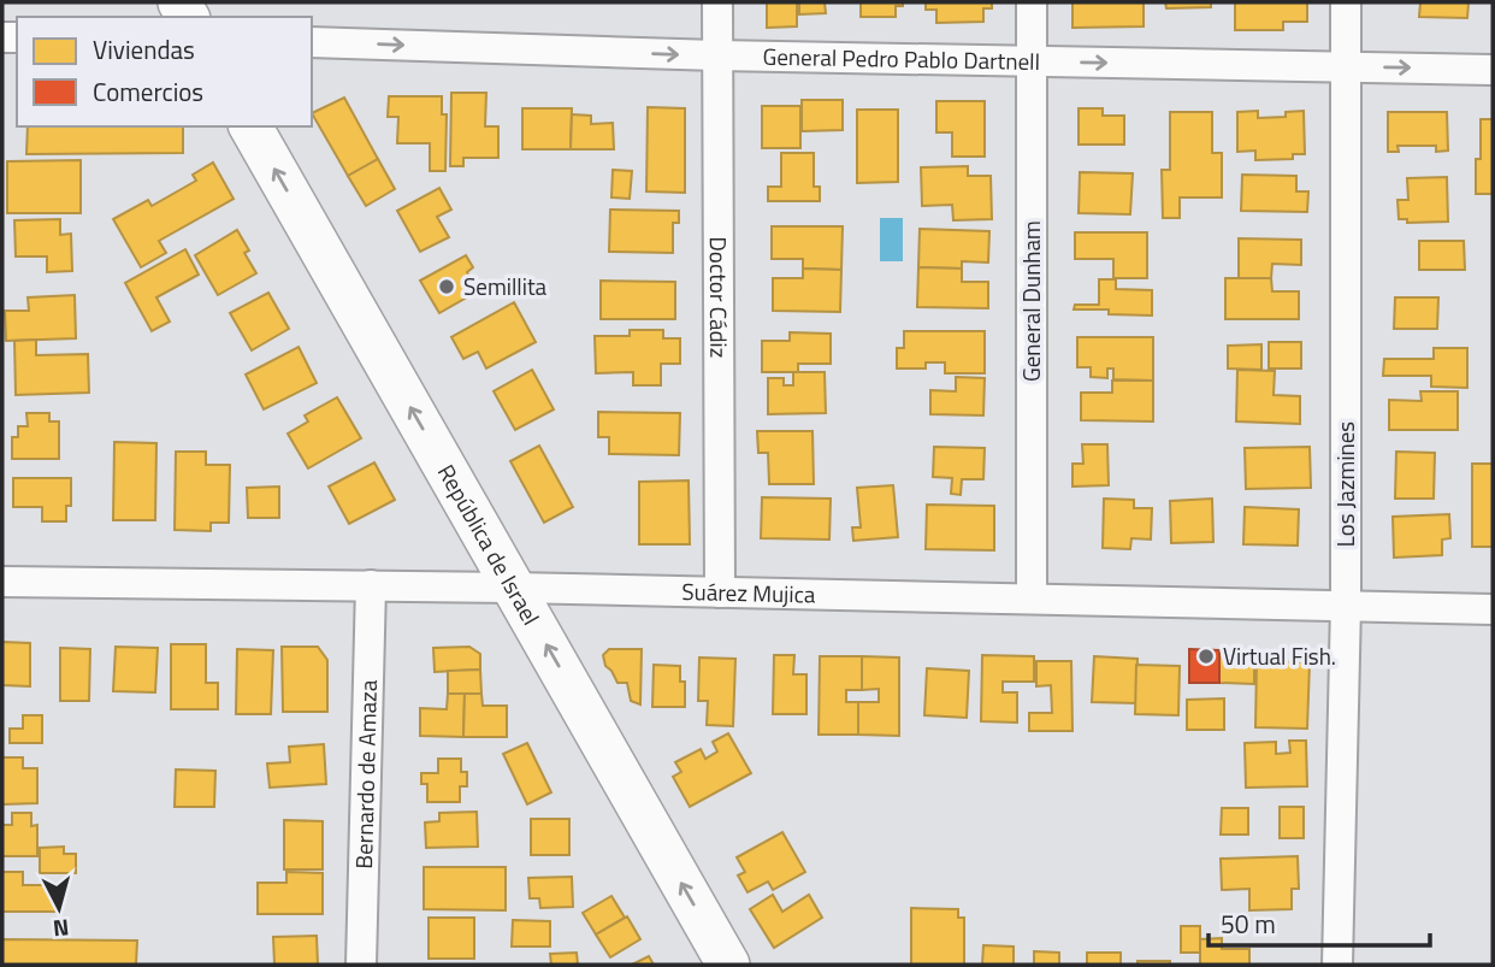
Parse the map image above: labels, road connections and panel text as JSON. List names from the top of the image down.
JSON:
{
  "streets": {
    "street": [
      "General Pedro Pablo Dartnell",
      "Doctor Cádiz",
      "General Dunham",
      "Los Jazmines",
      "República de Israel",
      "Suárez Mujica",
      "Bernardo de Amaza"
    ]
  },
  "crossings": [
    ["General Pedro Pablo Dartnell", "Doctor Cádiz"],
    ["General Pedro Pablo Dartnell", "General Dunham"],
    ["General Pedro Pablo Dartnell", "Los Jazmines"],
    ["Doctor Cádiz", "Suárez Mujica"],
    ["General Dunham", "Suárez Mujica"],
    ["Los Jazmines", "Suárez Mujica"],
    ["República de Israel", "Suárez Mujica"],
    ["Suárez Mujica", "Bernardo de Amaza"]
  ],
  "one_way": ["General Pedro Pablo Dartnell", "República de Israel"],
  "places": ["Semillita", "Virtual Fish."],
  "legend": ["Viviendas", "Comercios"],
  "scale_bar": "50 m",
  "north": "bottom"
}
